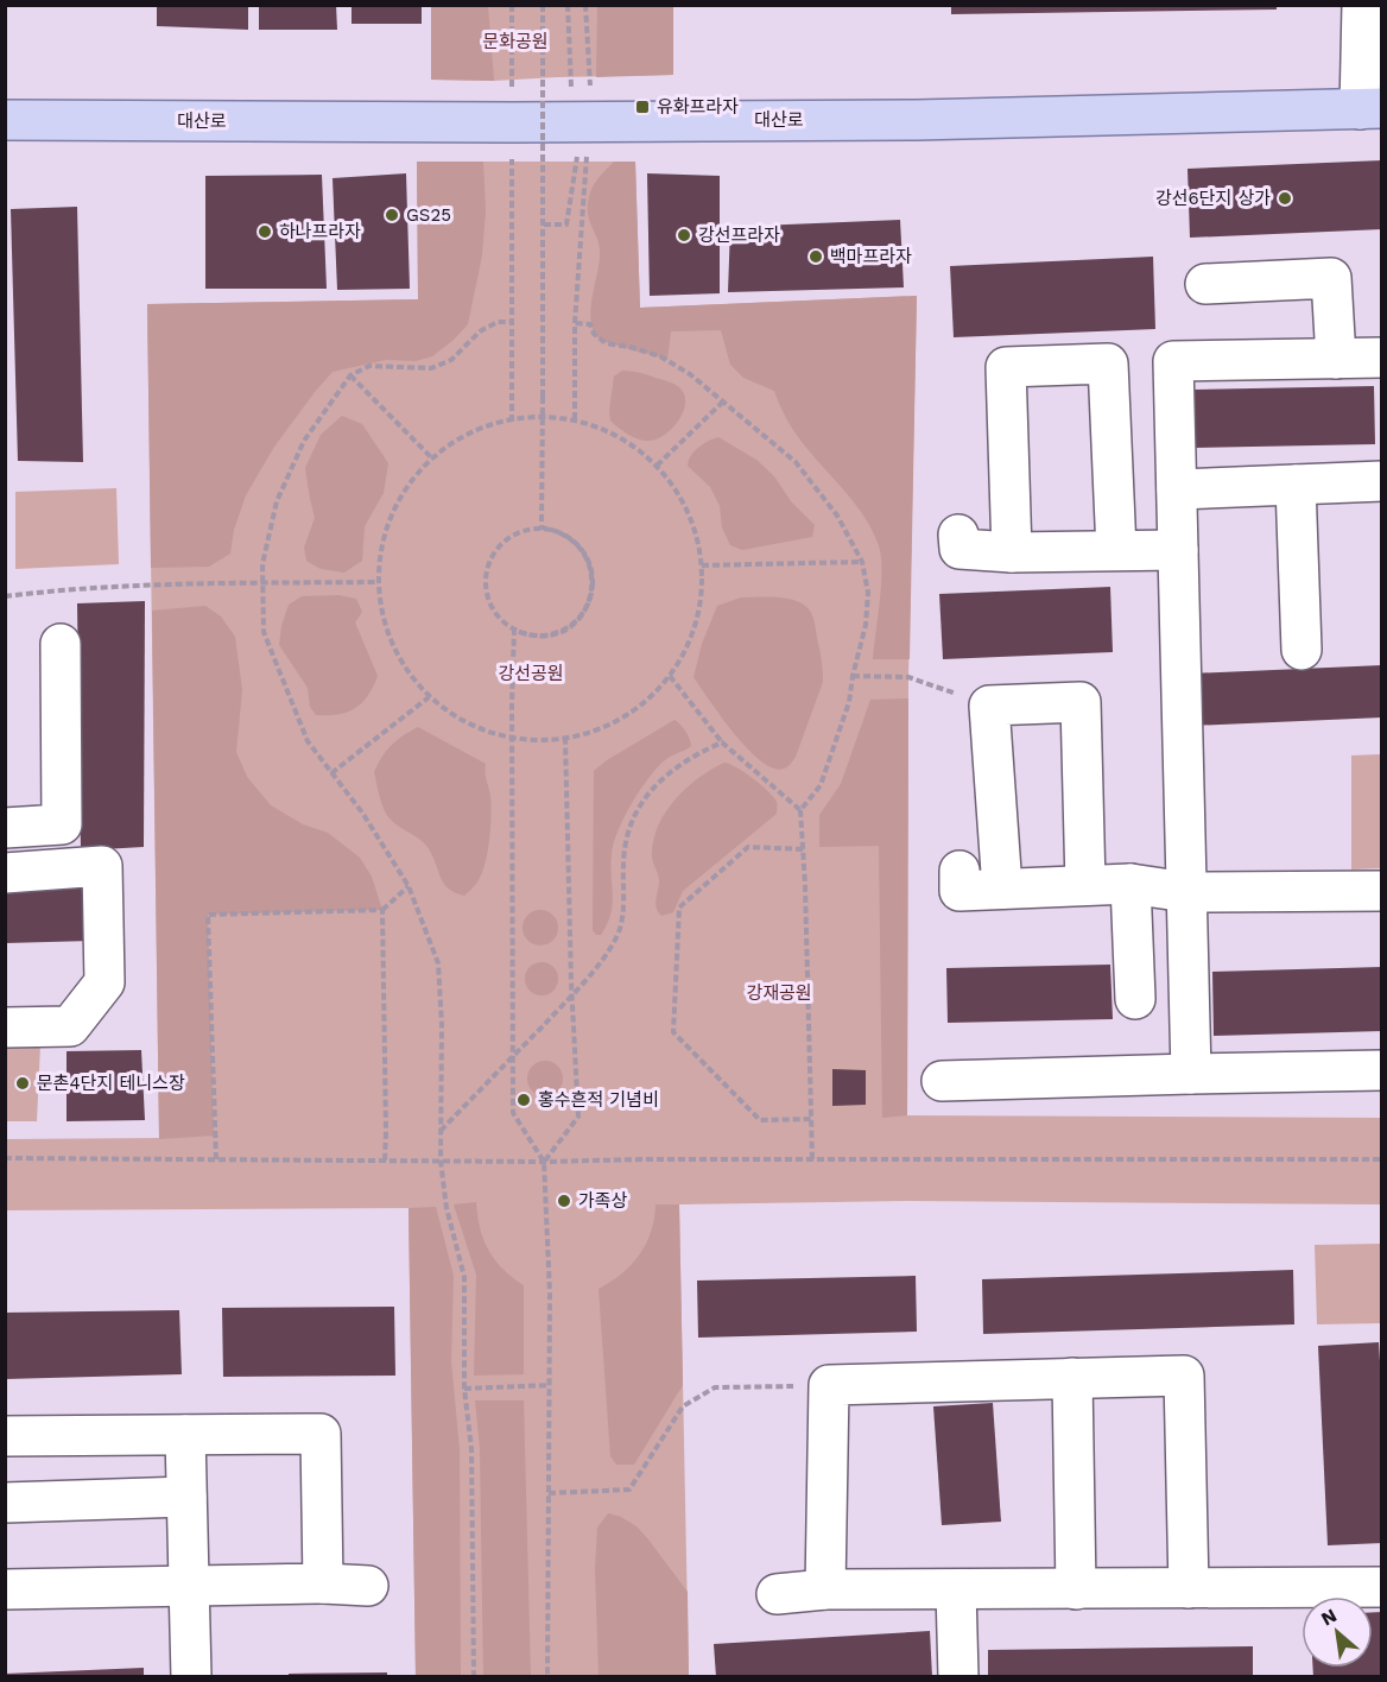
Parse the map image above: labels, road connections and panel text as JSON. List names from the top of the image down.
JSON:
{
  "streets": {
    "main road": ["대산로"]
  },
  "parks": ["문화공원", "강선공원", "강재공원"],
  "places": {
    "transit": ["유화프라자"],
    "other": [
      "강선6단지 상가",
      "GS25",
      "하나프라자",
      "강선프라자",
      "백마프라자",
      "문촌4단지 테니스장",
      "홍수흔적 기념비",
      "가족상"
    ]
  },
  "north": "top left"
}
